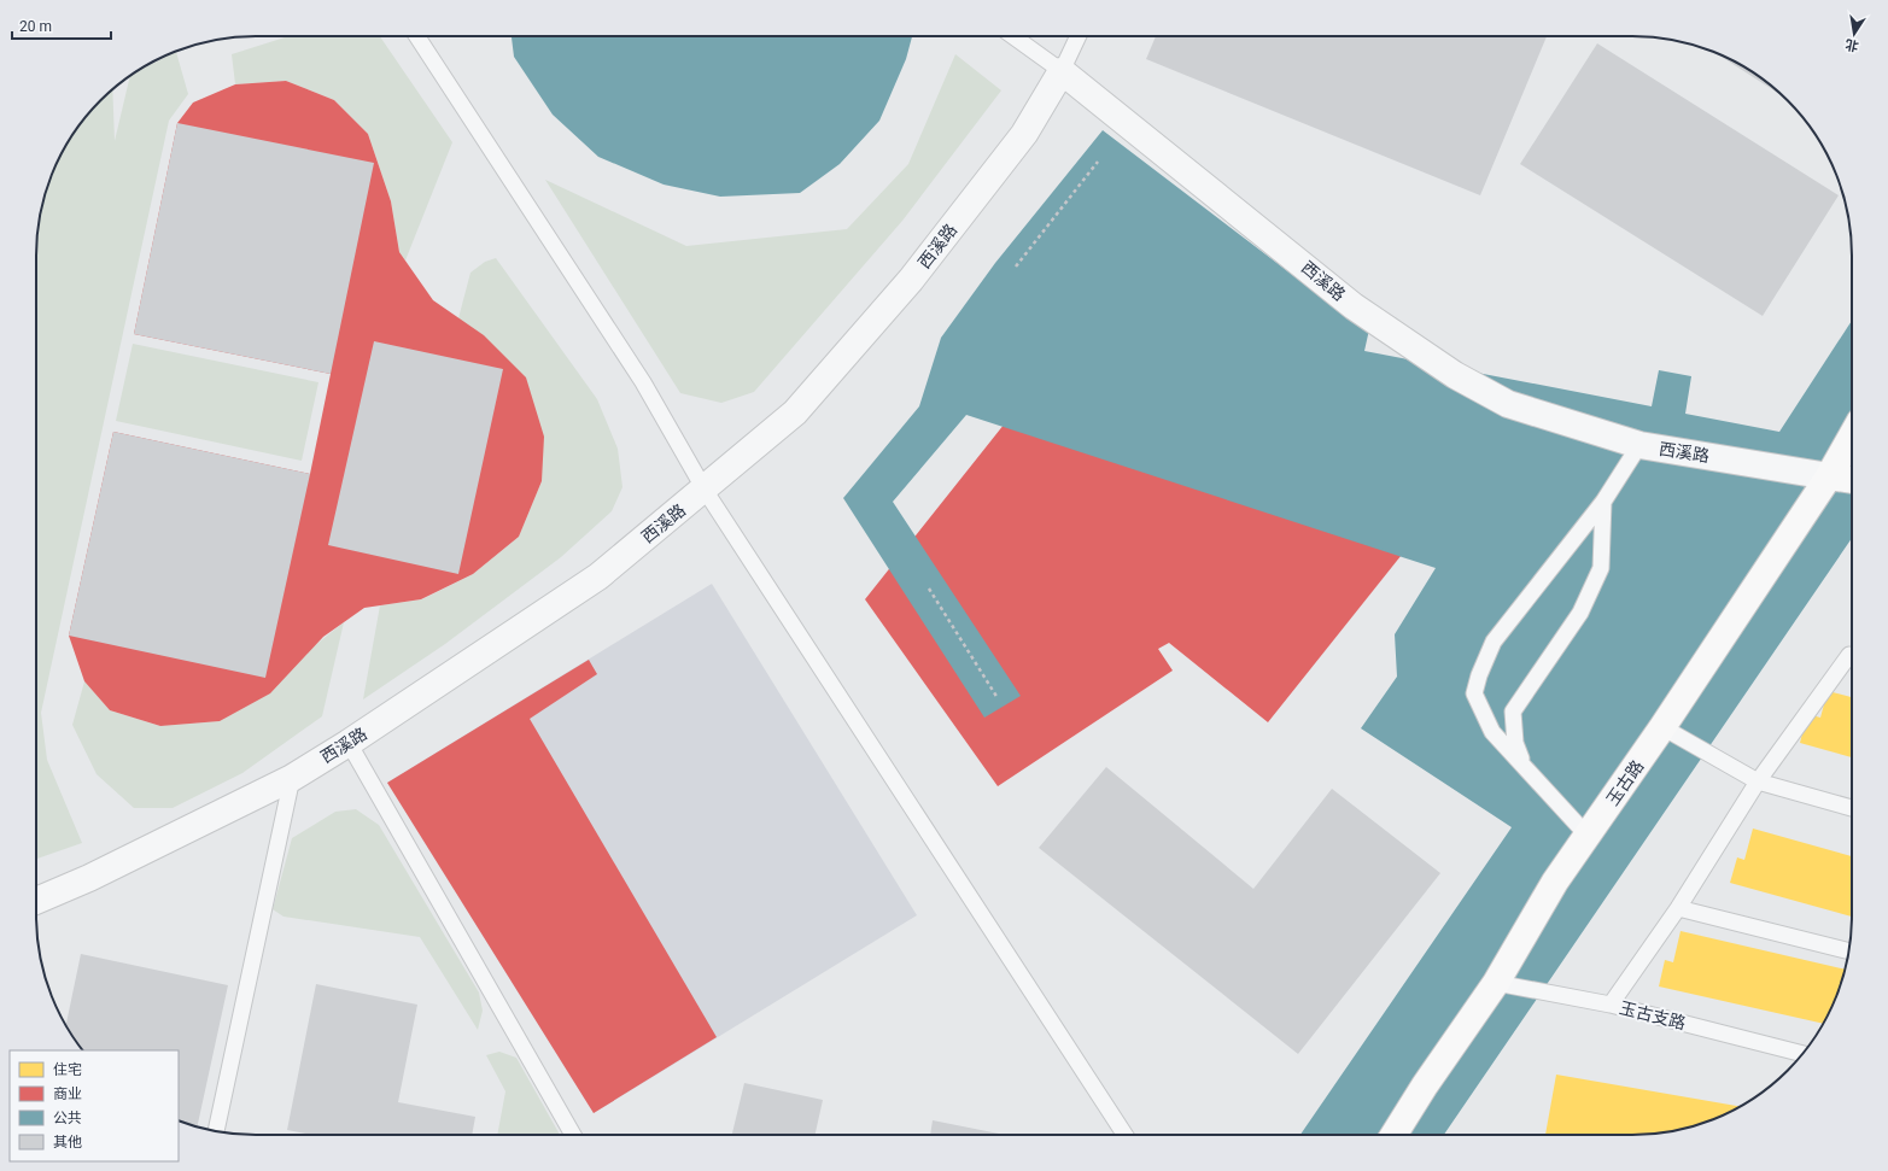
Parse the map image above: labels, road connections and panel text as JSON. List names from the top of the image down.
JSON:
{
  "streets": {
    "main road": ["西溪路", "玉古路"],
    "lane": ["玉古支路"]
  },
  "crossings": [
    ["西溪路", "玉古路"],
    ["玉古路", "玉古支路"]
  ],
  "legend": [
    "住宅",
    "商业",
    "公共",
    "其他"
  ],
  "scale_bar": "20 m",
  "north": "bottom"
}
